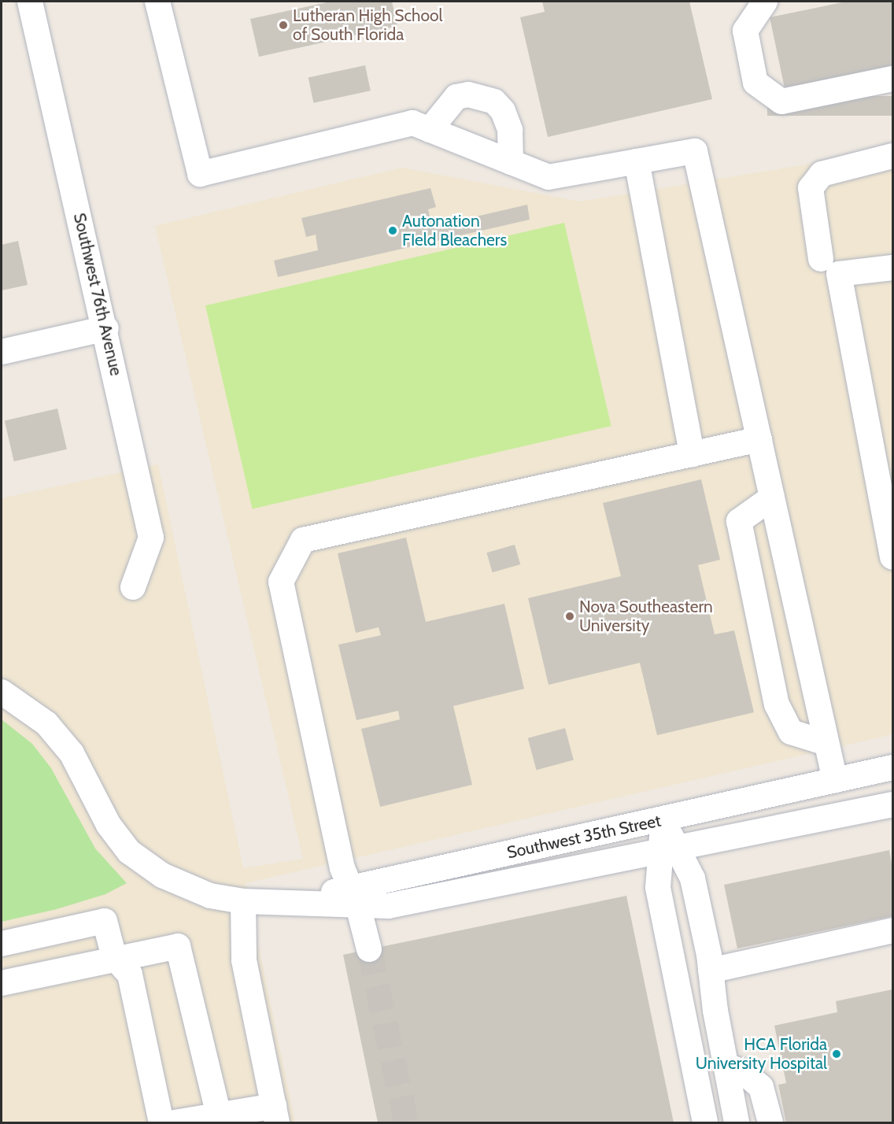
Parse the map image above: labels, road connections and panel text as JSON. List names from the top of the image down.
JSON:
{
  "streets": {
    "street": ["Southwest 76th Avenue", "Southwest 35th Street"]
  },
  "places": [
    "Lutheran High School of South Florida",
    "Autonation FIeld Bleachers",
    "Nova Southeastern University",
    "HCA Florida University Hospital"
  ]
}
